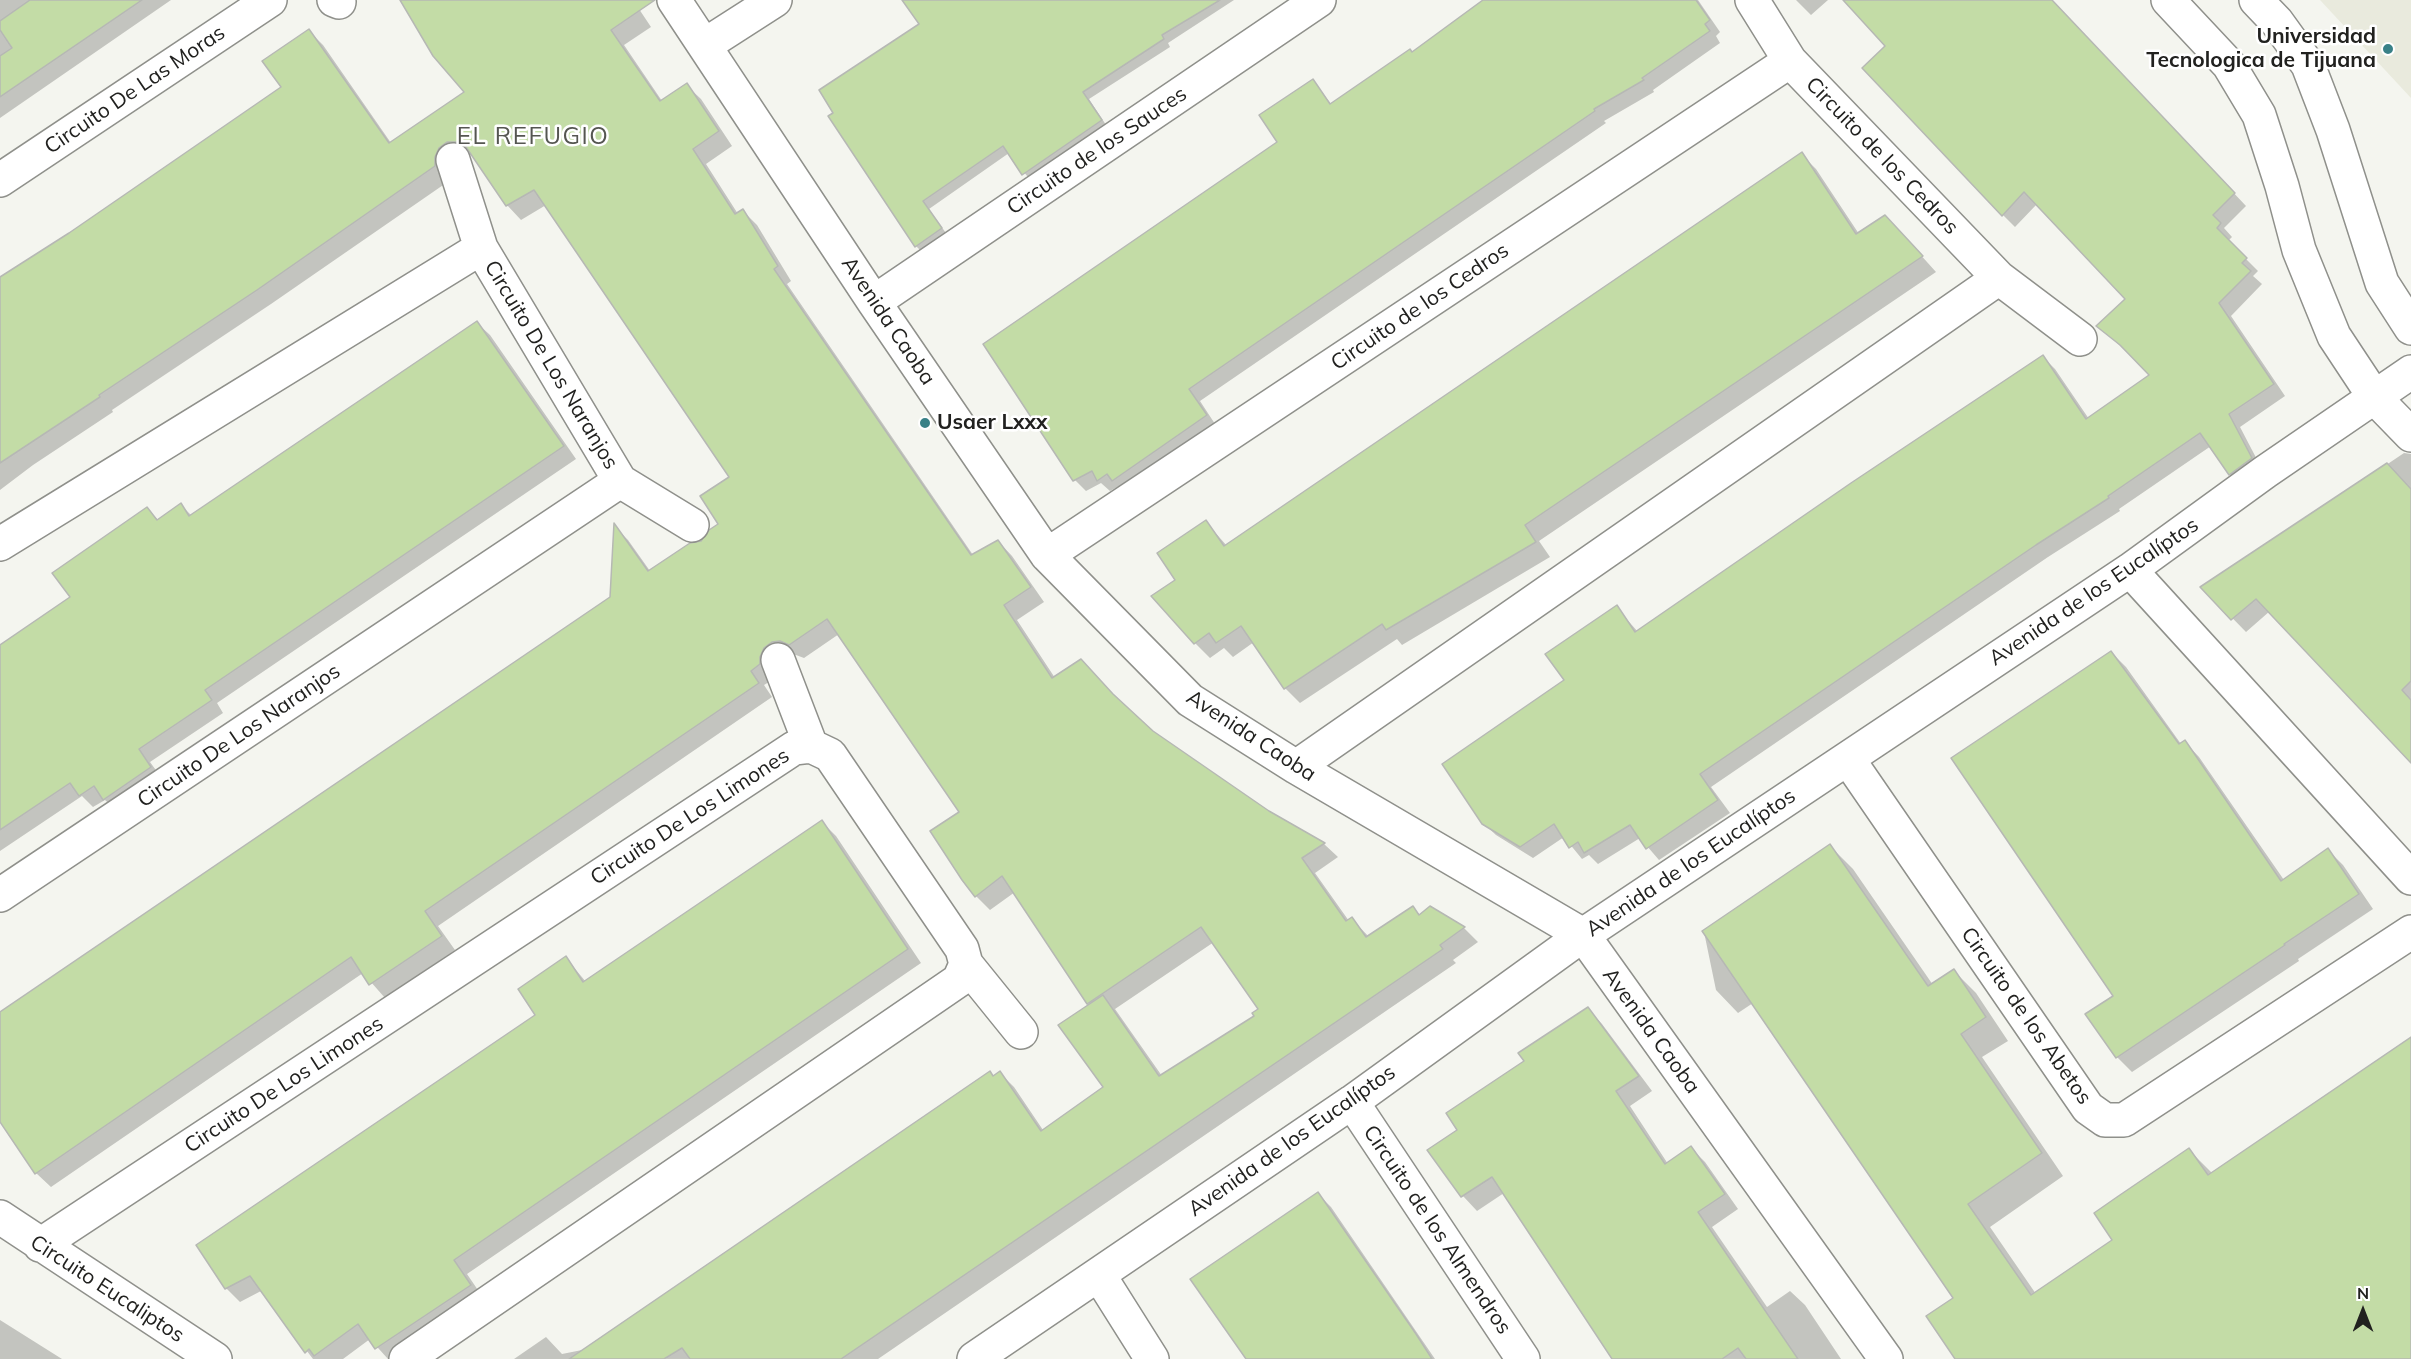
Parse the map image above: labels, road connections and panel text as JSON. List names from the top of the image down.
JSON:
{
  "streets": {
    "street": [
      "Circuito De Las Moras",
      "Circuito de los Sauces",
      "Circuito de los Cedros",
      "Avenida Caoba",
      "Circuito De Los Naranjos",
      "Avenida de los Eucalíptos",
      "Circuito De Los Limones",
      "Circuito de los Abetos",
      "Circuito de los Almendros",
      "Circuito Eucaliptos"
    ]
  },
  "crossings": [
    ["Circuito de los Sauces", "Avenida Caoba"],
    ["Circuito de los Cedros", "Avenida Caoba"],
    ["Avenida Caoba", "Avenida de los Eucalíptos"],
    ["Avenida de los Eucalíptos", "Circuito de los Abetos"],
    ["Avenida de los Eucalíptos", "Circuito de los Almendros"],
    ["Circuito De Los Limones", "Circuito Eucaliptos"]
  ],
  "districts": ["EL REFUGIO"],
  "places": ["Universidad Tecnologica de Tijuana", "Usaer Lxxx"],
  "north": "top"
}
